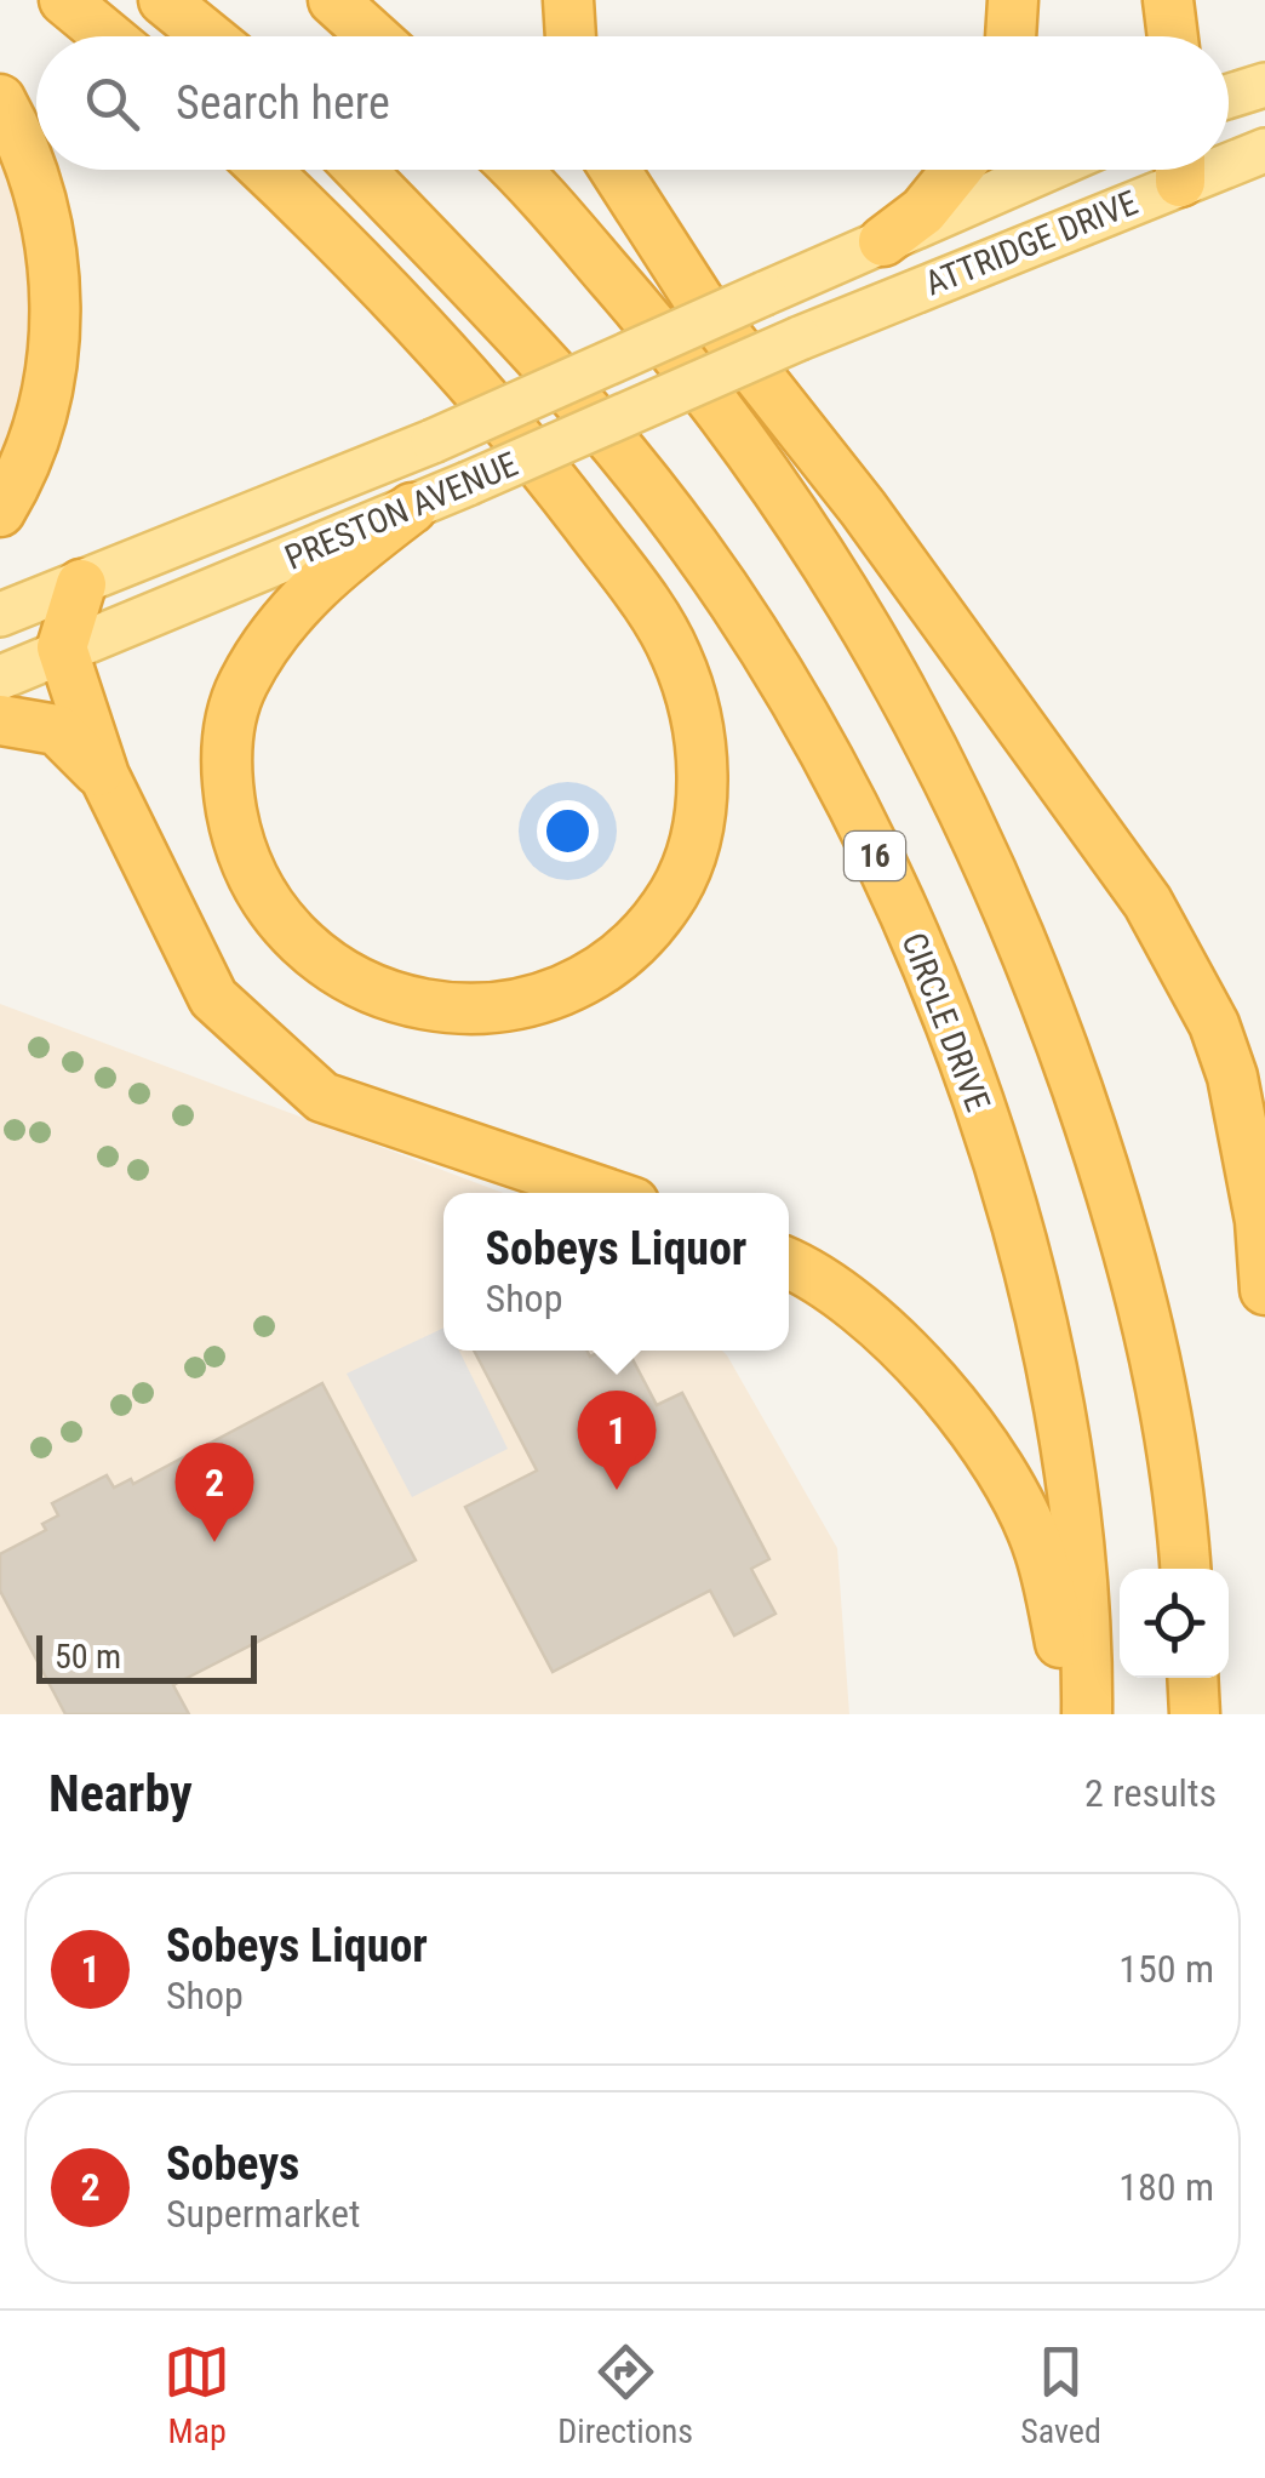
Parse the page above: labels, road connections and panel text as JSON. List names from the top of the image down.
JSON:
{
  "streets": {
    "highway": ["16", "CIRCLE DRIVE"],
    "main road": ["ATTRIDGE DRIVE", "PRESTON AVENUE"]
  },
  "crossings": [
    ["ATTRIDGE DRIVE", "PRESTON AVENUE"]
  ],
  "scale_bar": "50 m",
  "page": {
    "search": "Search here",
    "popup": ["Sobeys Liquor", "Shop"],
    "pins": ["1", "2"],
    "scale": "50 m",
    "heading": ["Nearby", "2 results"],
    "list": [
      {
        "mark": "1",
        "name": "Sobeys Liquor",
        "note": "Shop",
        "value": "150 m"
      },
      {
        "mark": "2",
        "name": "Sobeys",
        "note": "Supermarket",
        "value": "180 m"
      }
    ],
    "nav": ["Map", "Directions", "Saved"]
  }
}
